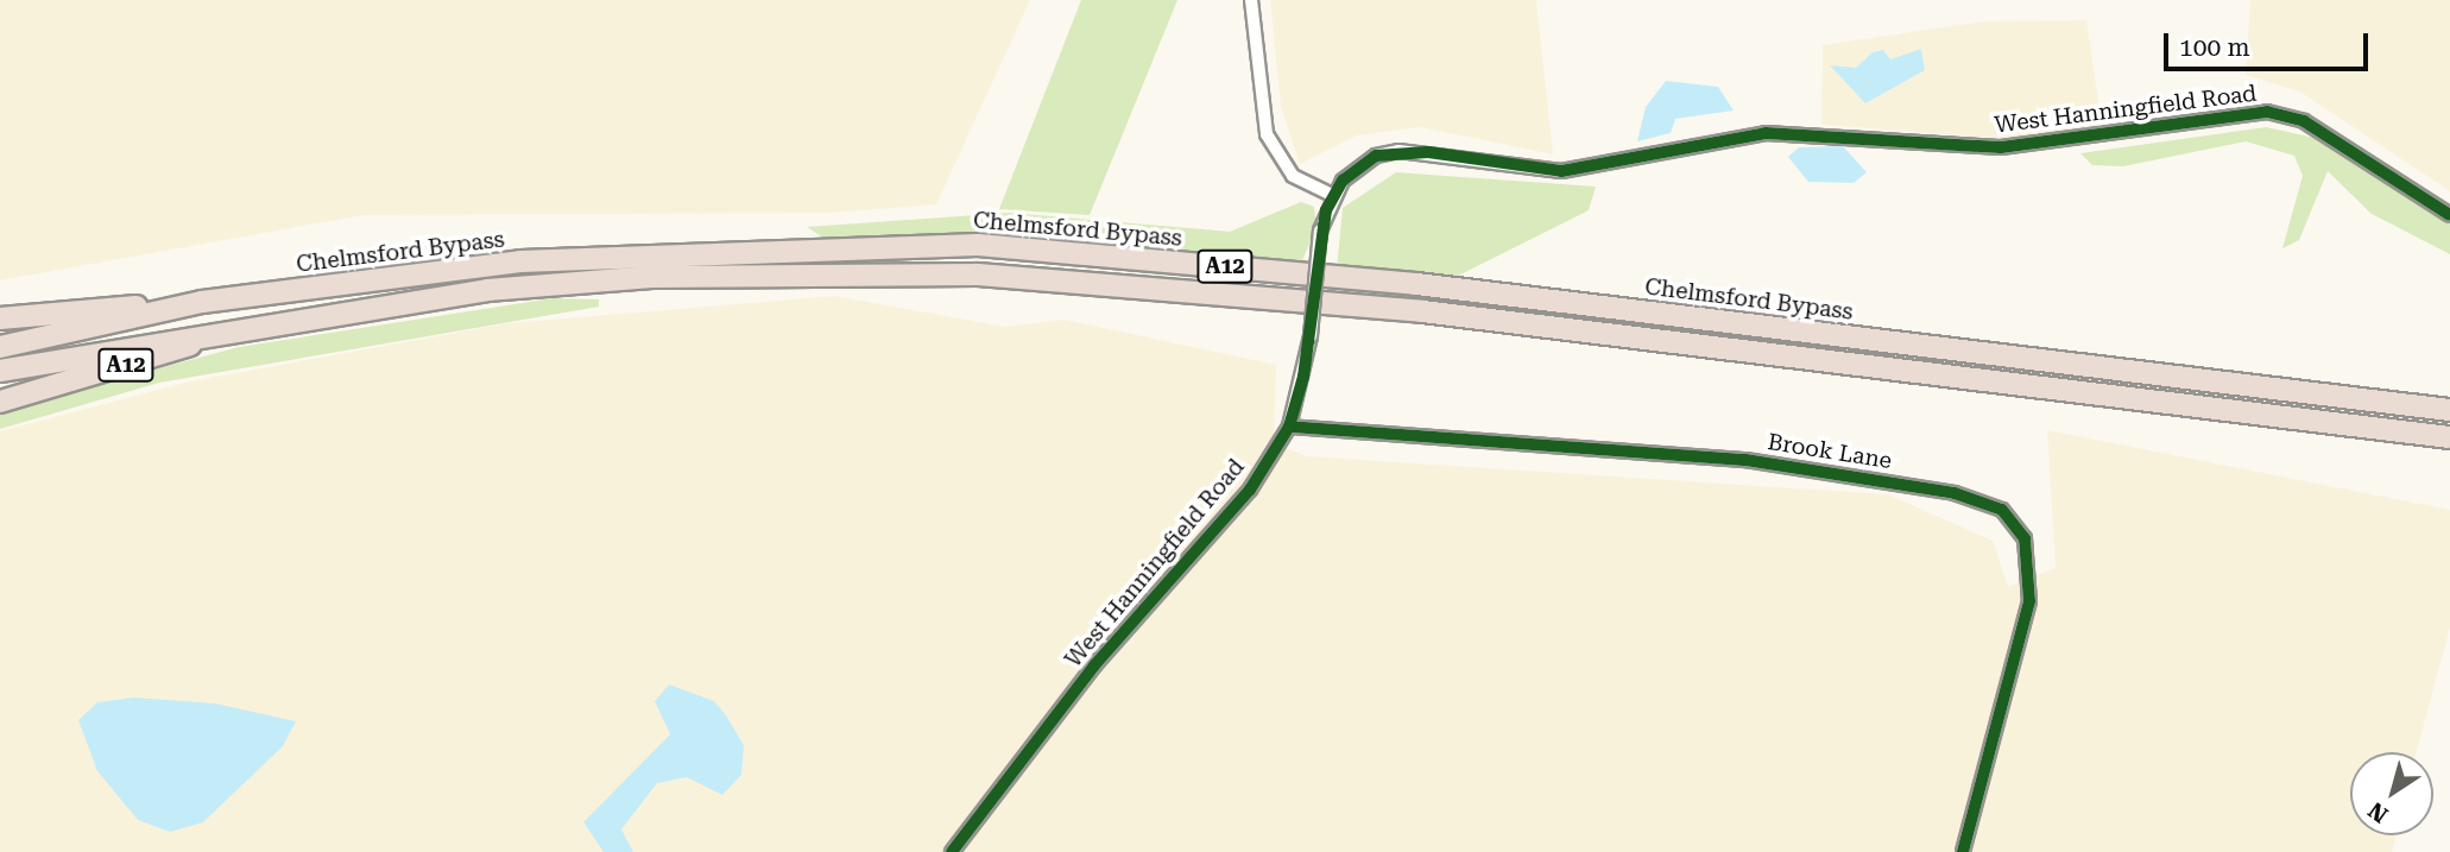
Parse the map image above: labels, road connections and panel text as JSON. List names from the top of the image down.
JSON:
{
  "streets": {
    "highway": ["Chelmsford Bypass", "A12"],
    "street": ["West Hanningfield Road", "Brook Lane"]
  },
  "crossings": [
    ["West Hanningfield Road", "Brook Lane"],
    ["Chelmsford Bypass", "A12"]
  ],
  "scale_bar": "100 m",
  "north": "bottom left"
}
